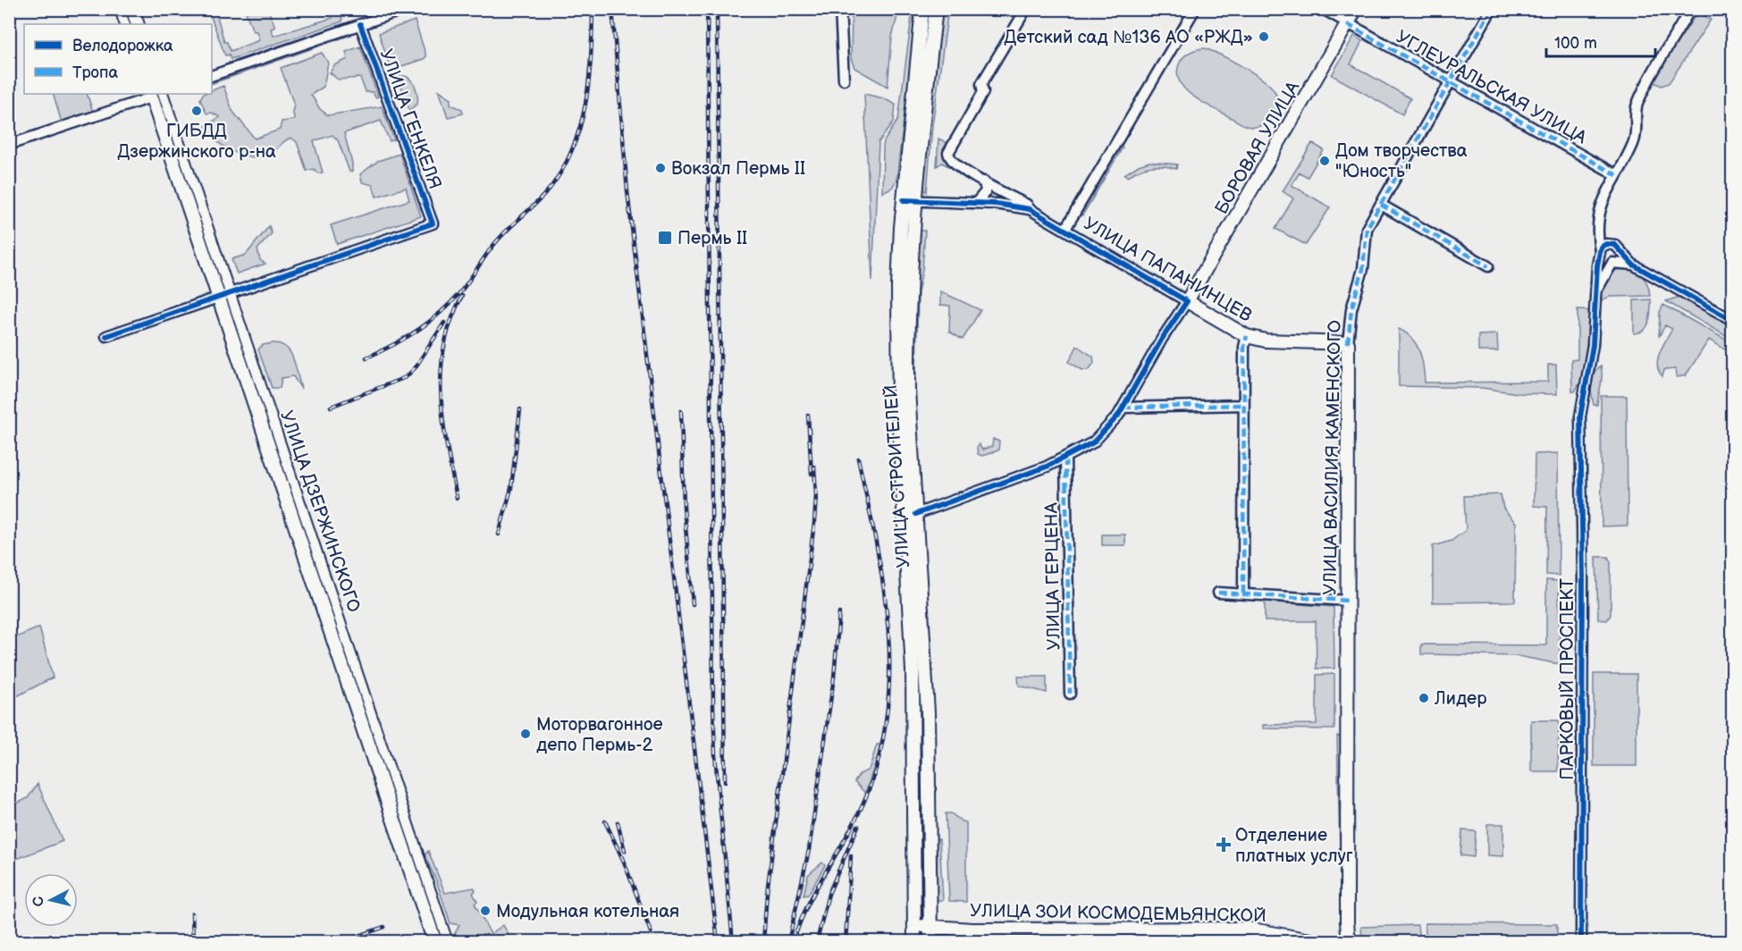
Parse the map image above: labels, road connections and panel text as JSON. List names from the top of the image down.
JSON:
{
  "streets": {
    "main road": [
      "БОРОВАЯ УЛИЦА",
      "УЛИЦА ПАПАНИНЦЕВ",
      "УЛИЦА ВАСИЛИЯ КАМЕНСКОГО",
      "УЛИЦА СТРОИТЕЛЕЙ",
      "УЛИЦА ДЗЕРЖИНСКОГО",
      "УЛИЦА ЗОИ КОСМОДЕМЬЯНСКОЙ"
    ],
    "street": [
      "УГЛЕУРАЛЬСКАЯ УЛИЦА",
      "УЛИЦА ГЕНКЕЛЯ",
      "УЛИЦА ГЕРЦЕНА",
      "ПАРКОВЫЙ ПРОСПЕКТ"
    ]
  },
  "crossings": [
    ["УГЛЕУРАЛЬСКАЯ УЛИЦА", "БОРОВАЯ УЛИЦА"],
    ["УГЛЕУРАЛЬСКАЯ УЛИЦА", "УЛИЦА ВАСИЛИЯ КАМЕНСКОГО"],
    ["УЛИЦА ГЕНКЕЛЯ", "УЛИЦА ДЗЕРЖИНСКОГО"],
    ["БОРОВАЯ УЛИЦА", "УЛИЦА ПАПАНИНЦЕВ"],
    ["УЛИЦА ПАПАНИНЦЕВ", "УЛИЦА ВАСИЛИЯ КАМЕНСКОГО"],
    ["УЛИЦА ПАПАНИНЦЕВ", "УЛИЦА СТРОИТЕЛЕЙ"],
    ["УЛИЦА СТРОИТЕЛЕЙ", "УЛИЦА ЗОИ КОСМОДЕМЬЯНСКОЙ"]
  ],
  "places": {
    "other": [
      "Детский сад №136 АО «РЖД»",
      "ГИБДД Дзержинского р-на",
      "Дом творчества \"Юность\"",
      "Вокзал Пермь II",
      "Лидер",
      "Моторвагонное депо Пермь-2",
      "Модульная котельная"
    ],
    "transit": ["Пермь II"],
    "health": ["Отделение платных услуг"]
  },
  "legend": ["Велодорожка", "Тропа"],
  "scale_bar": "100 m",
  "north": "left"
}
